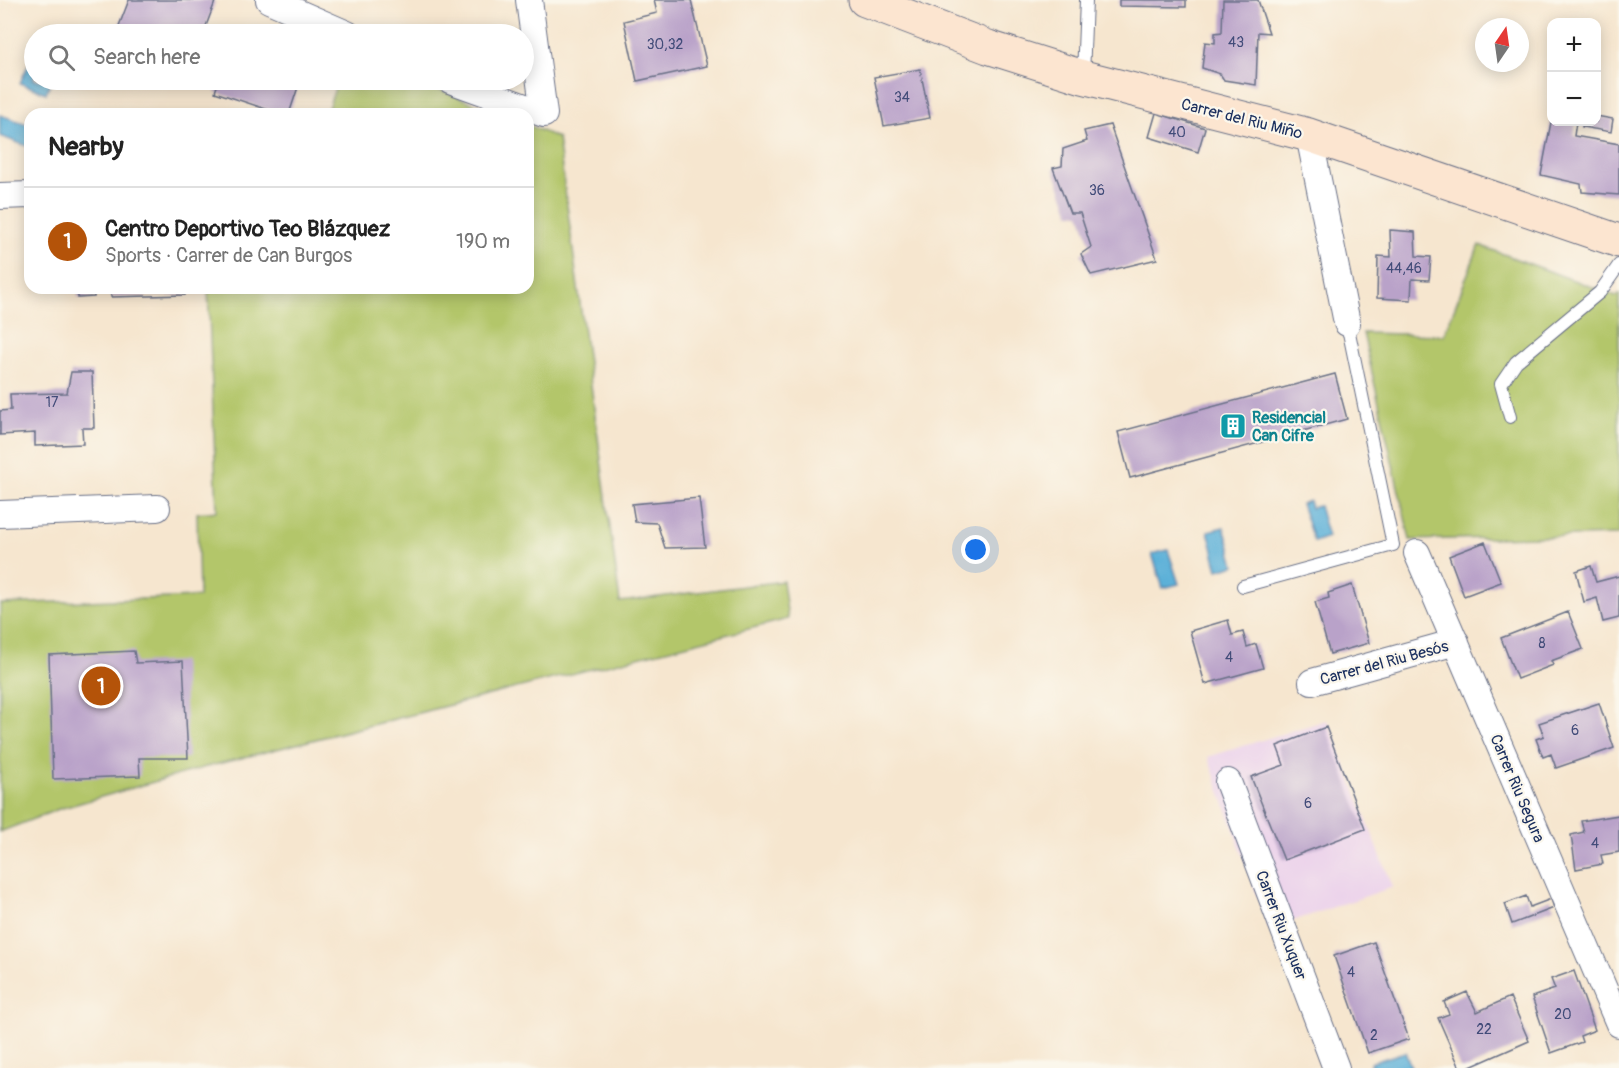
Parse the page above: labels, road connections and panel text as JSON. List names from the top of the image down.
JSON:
{
  "streets": {
    "street": [
      "Carrer del Riu Miño",
      "Carrer del Riu Besós",
      "Carrer Riu Segura",
      "Carrer Riu Xuquer"
    ]
  },
  "crossings": [
    ["Carrer del Riu Besós", "Carrer Riu Segura"]
  ],
  "places": {
    "building": ["Residencial Can Cifre"]
  },
  "house_numbers": [
    "43",
    "30,32",
    "34",
    "40",
    "36",
    "44,46",
    "17",
    "8",
    "4",
    "6",
    "6",
    "4",
    "4",
    "20",
    "22",
    "2"
  ],
  "north": "top",
  "page": {
    "map_buttons": ["+", "−"],
    "search": "Search here",
    "heading": "Nearby",
    "list": [
      {
        "mark": "1",
        "name": "Centro Deportivo Teo Blázquez",
        "note": "Sports · Carrer de Can Burgos",
        "value": "190 m"
      }
    ],
    "pins": "1"
  }
}
